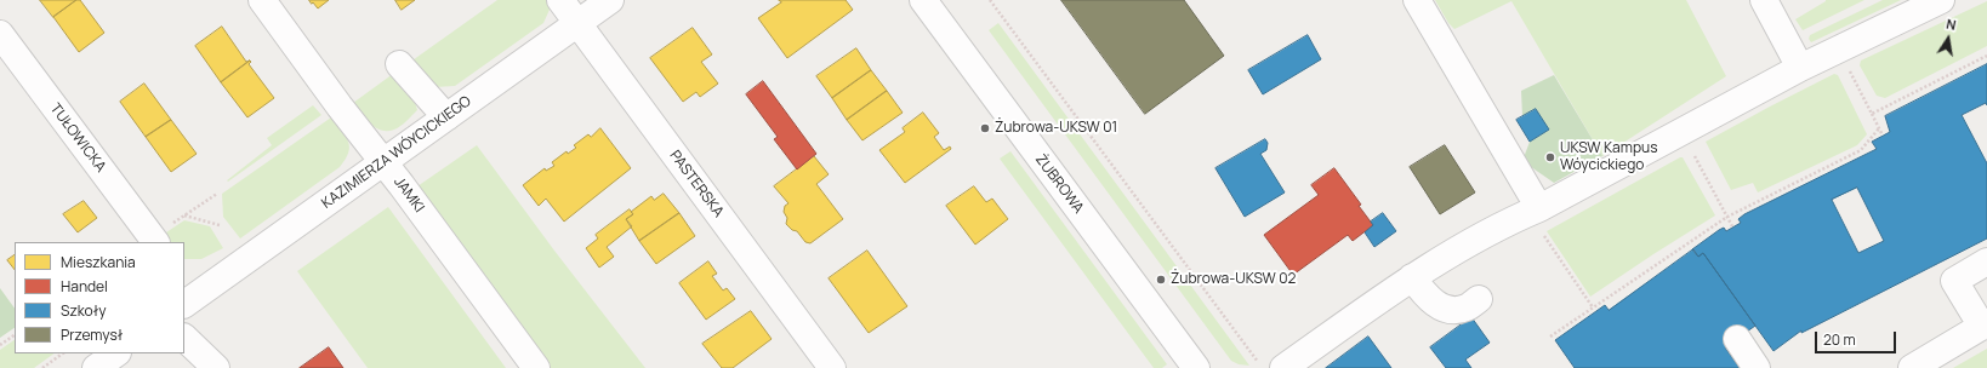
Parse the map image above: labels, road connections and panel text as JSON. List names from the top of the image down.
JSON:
{
  "streets": {
    "street": [
      "TUŁOWICKA",
      "KAZIMIERZA WÓYCICKIEGO",
      "PASTERSKA",
      "ŻUBROWA",
      "JAMKI"
    ]
  },
  "crossings": [
    ["KAZIMIERZA WÓYCICKIEGO", "PASTERSKA"],
    ["KAZIMIERZA WÓYCICKIEGO", "JAMKI"]
  ],
  "places": ["Żubrowa-UKSW 01", "UKSW Kampus Wóycickiego", "Żubrowa-UKSW 02"],
  "legend": [
    "Mieszkania",
    "Handel",
    "Szkoły",
    "Przemysł"
  ],
  "scale_bar": "20 m",
  "north": "top"
}
